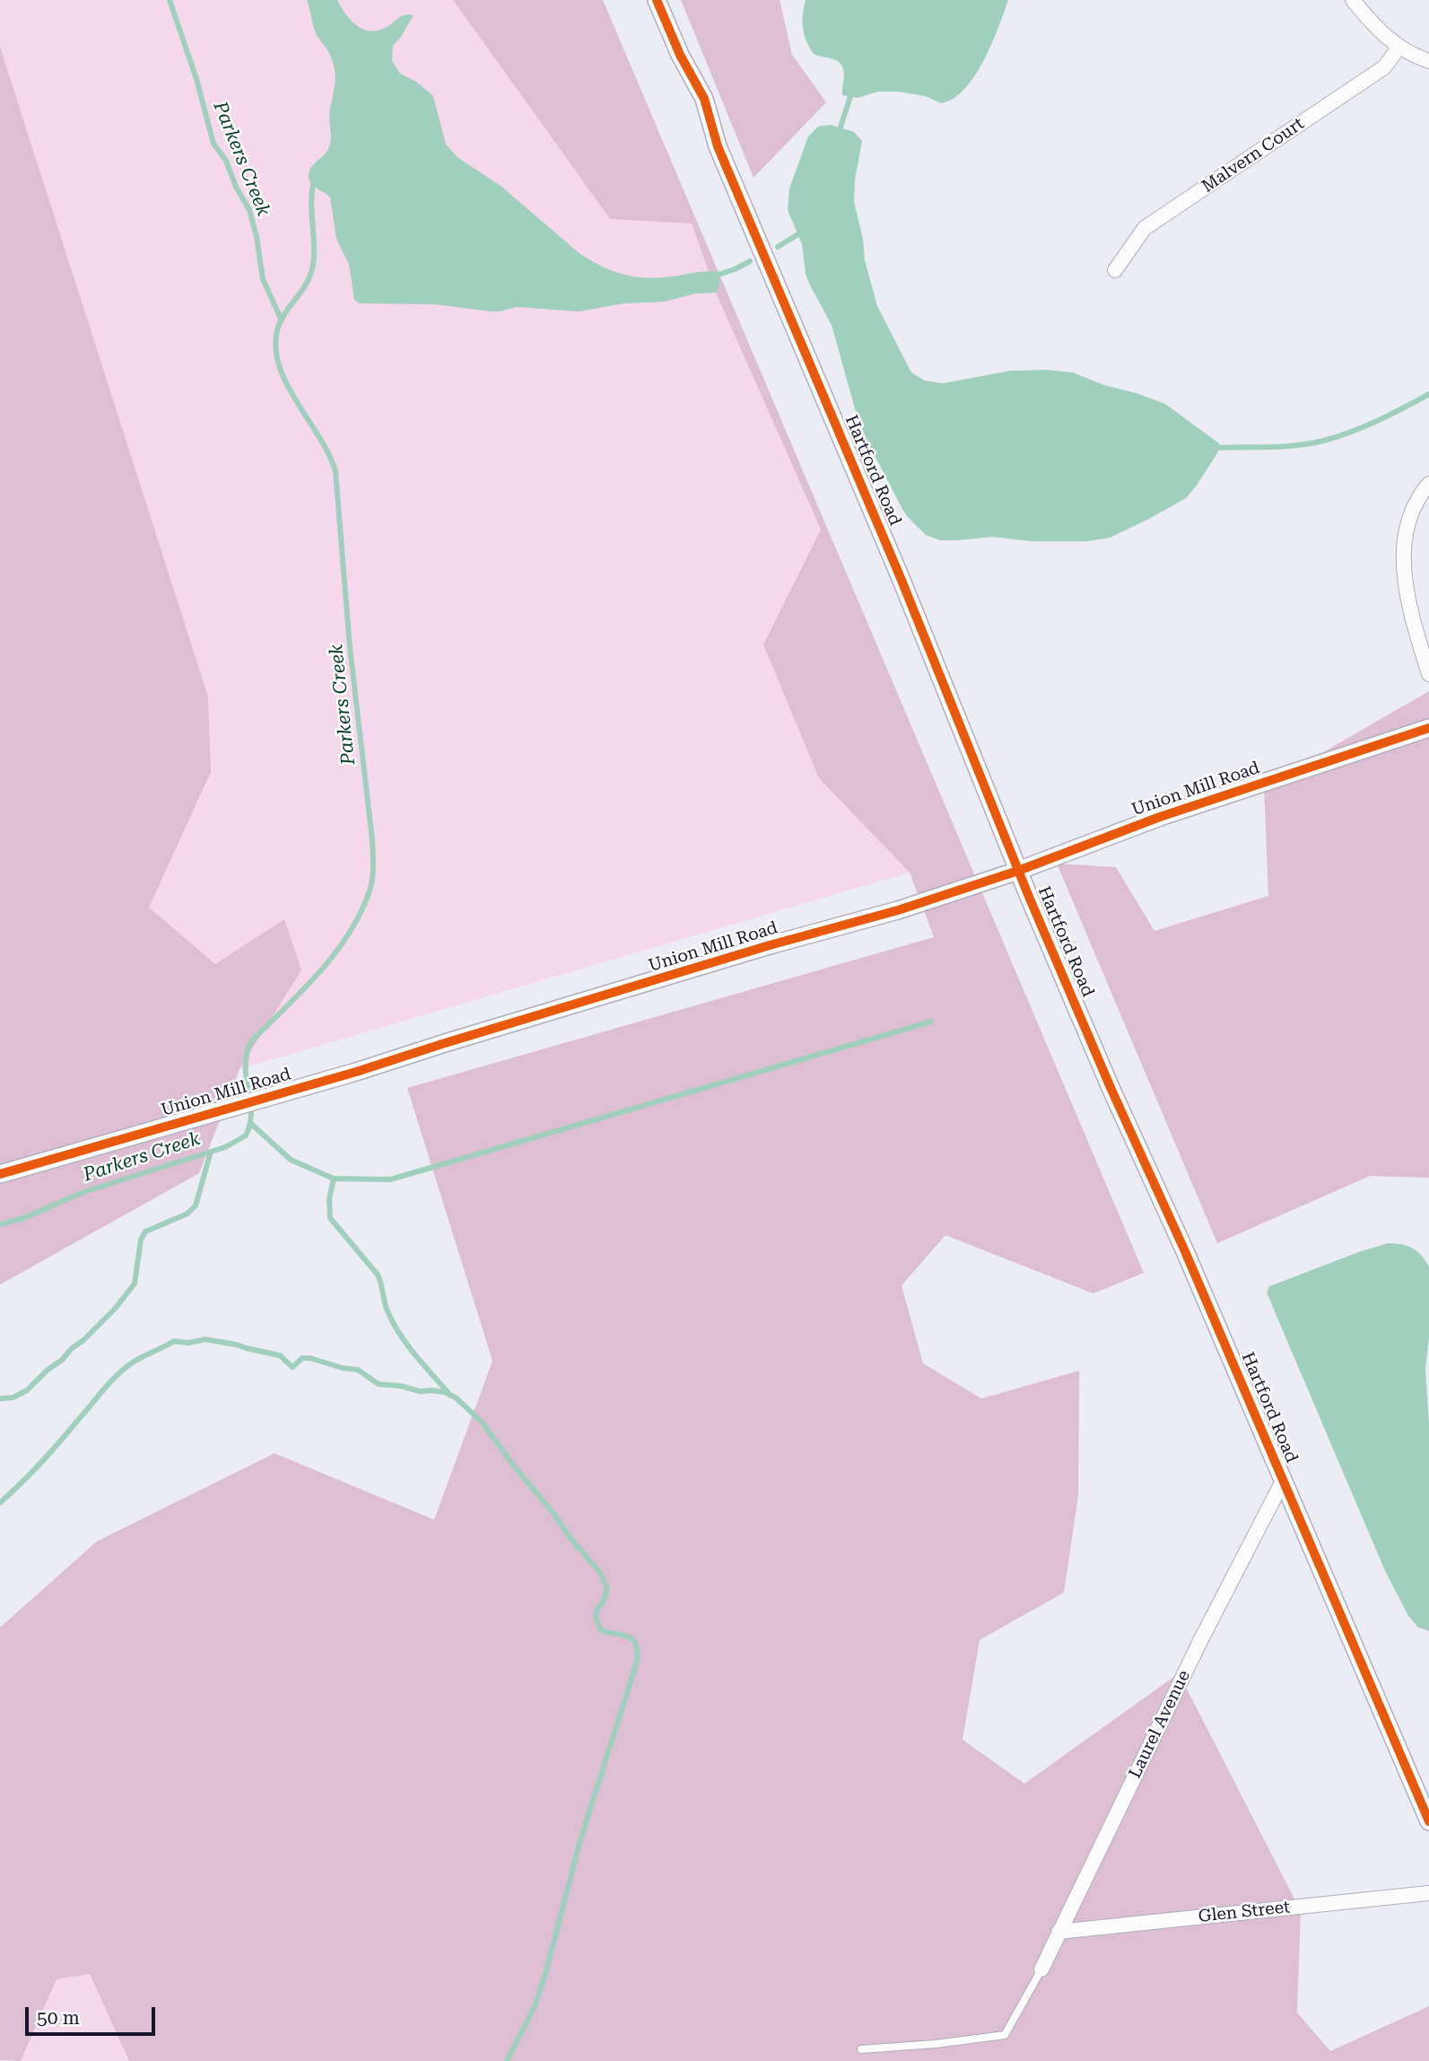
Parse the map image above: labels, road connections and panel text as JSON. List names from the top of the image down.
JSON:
{
  "streets": {
    "street": [
      "Malvern Court",
      "Hartford Road",
      "Union Mill Road",
      "Laurel Avenue",
      "Glen Street"
    ]
  },
  "crossings": [
    ["Hartford Road", "Union Mill Road"],
    ["Hartford Road", "Laurel Avenue"],
    ["Laurel Avenue", "Glen Street"]
  ],
  "water": ["Parkers Creek"],
  "scale_bar": "50 m"
}
